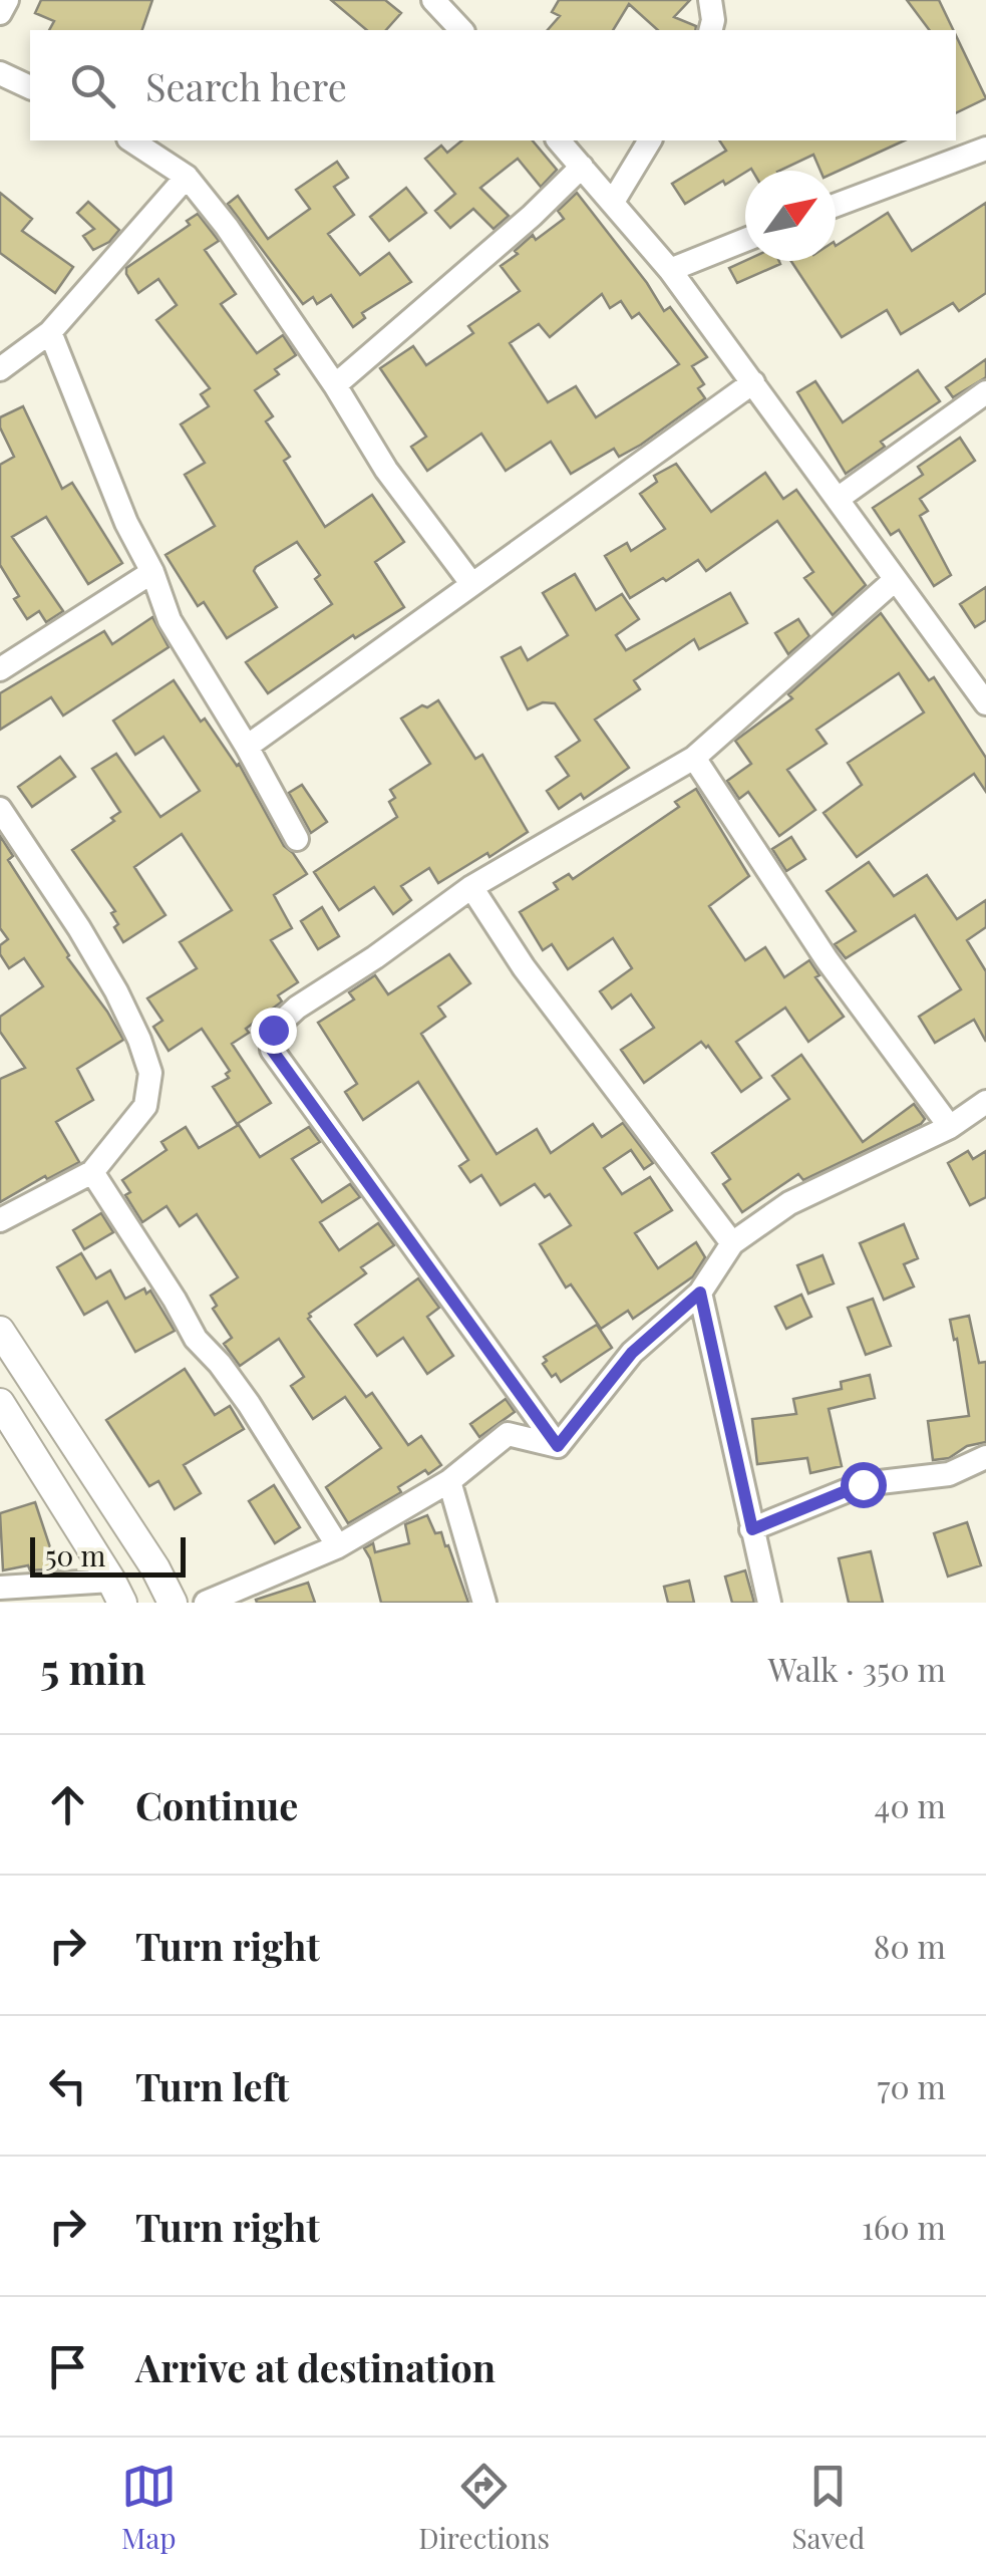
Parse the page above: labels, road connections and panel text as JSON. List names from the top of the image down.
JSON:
{
  "scale_bar": "50 m",
  "north": "top right",
  "page": {
    "search": "Search here",
    "scale": "50 m",
    "heading": ["5 min", "Walk · 350 m"],
    "list": [
      ["Continue", "40 m"],
      ["Turn right", "80 m"],
      ["Turn left", "70 m"],
      ["Turn right", "160 m"],
      "Arrive at destination"
    ],
    "nav": ["Map", "Directions", "Saved"]
  }
}
